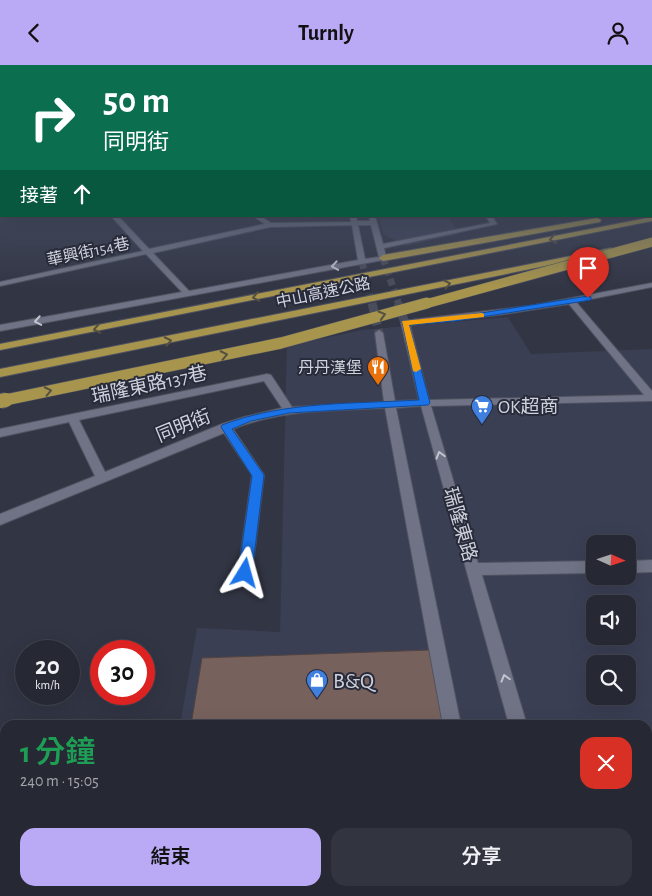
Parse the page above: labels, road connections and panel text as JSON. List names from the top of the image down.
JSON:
{
  "streets": {
    "highway": ["中山高速公路"],
    "street": [
      "華興街154巷",
      "瑞隆東路137巷",
      "同明街",
      "瑞隆東路"
    ]
  },
  "crossings": [
    ["瑞隆東路137巷", "同明街"],
    ["同明街", "瑞隆東路"]
  ],
  "places": {
    "restaurant": ["丹丹漢堡"],
    "supermarket": ["OK超商"],
    "shop": ["B&Q"]
  },
  "north": "right",
  "page": {
    "header": "Turnly",
    "turn": ["50 m", "同明街"],
    "then": "接著",
    "speed": "20 km/h",
    "limit": "30",
    "heading": ["1 分鐘", "240 m · 15:05"],
    "buttons": ["結束", "分享"]
  }
}
